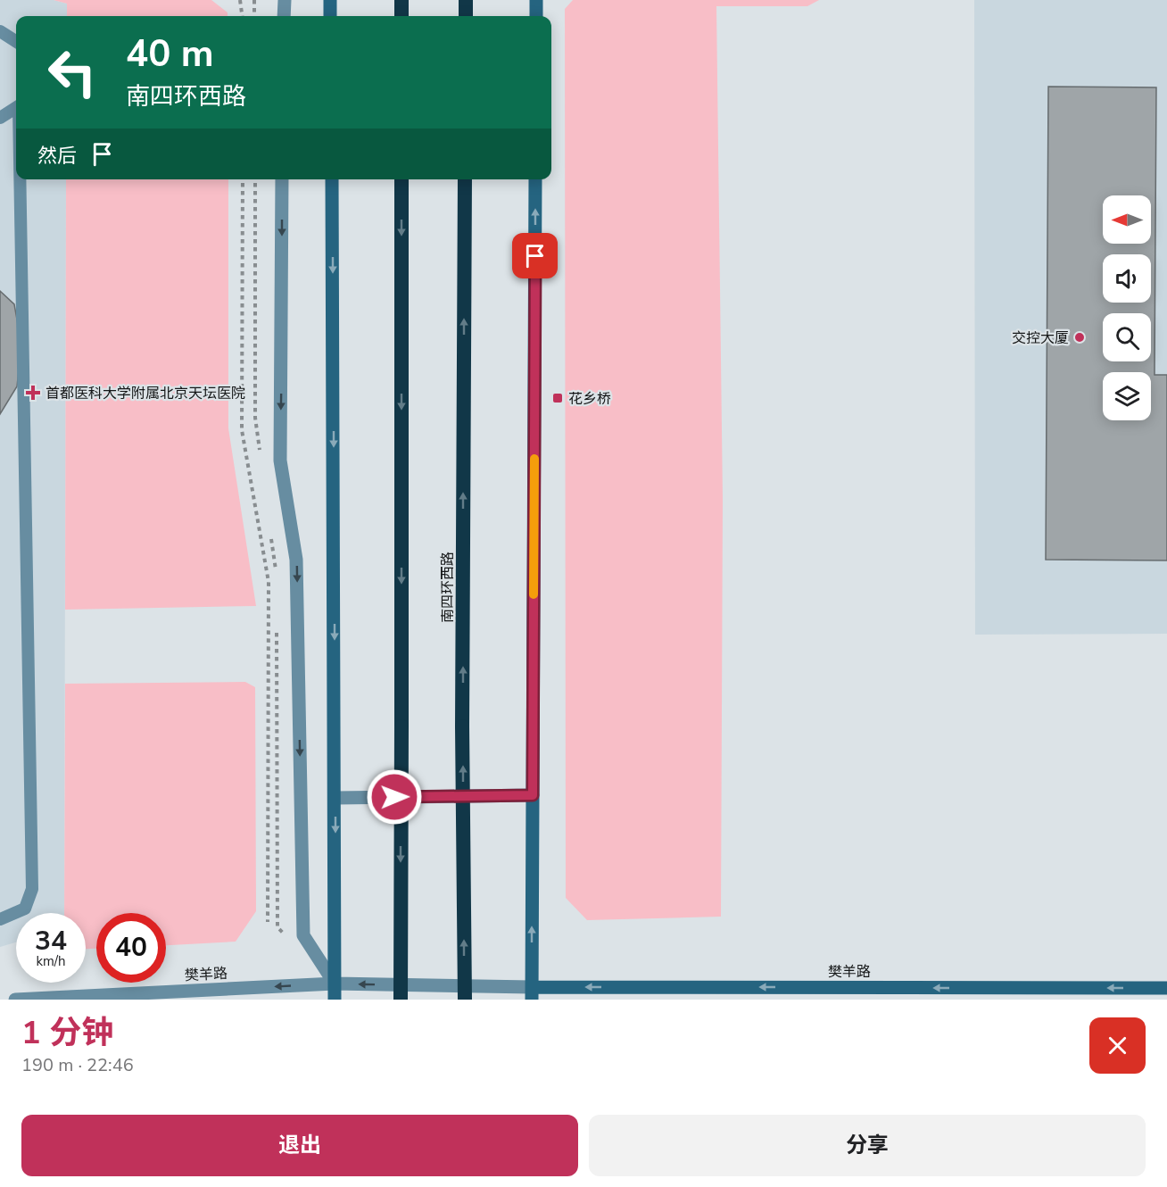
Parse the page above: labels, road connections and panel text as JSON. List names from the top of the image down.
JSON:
{
  "streets": {
    "highway": ["南四环西路"],
    "main road": ["樊羊路"]
  },
  "one_way": ["樊羊路"],
  "places": {
    "other": ["交控大厦"],
    "health": ["首都医科大学附属北京天坛医院"],
    "transit": ["花乡桥"]
  },
  "north": "left",
  "page": {
    "turn": ["40 m", "南四环西路"],
    "then": "然后",
    "speed": "34 km/h",
    "limit": "40",
    "heading": ["1 分钟", "190 m · 22:46"],
    "buttons": ["退出", "分享"]
  }
}
